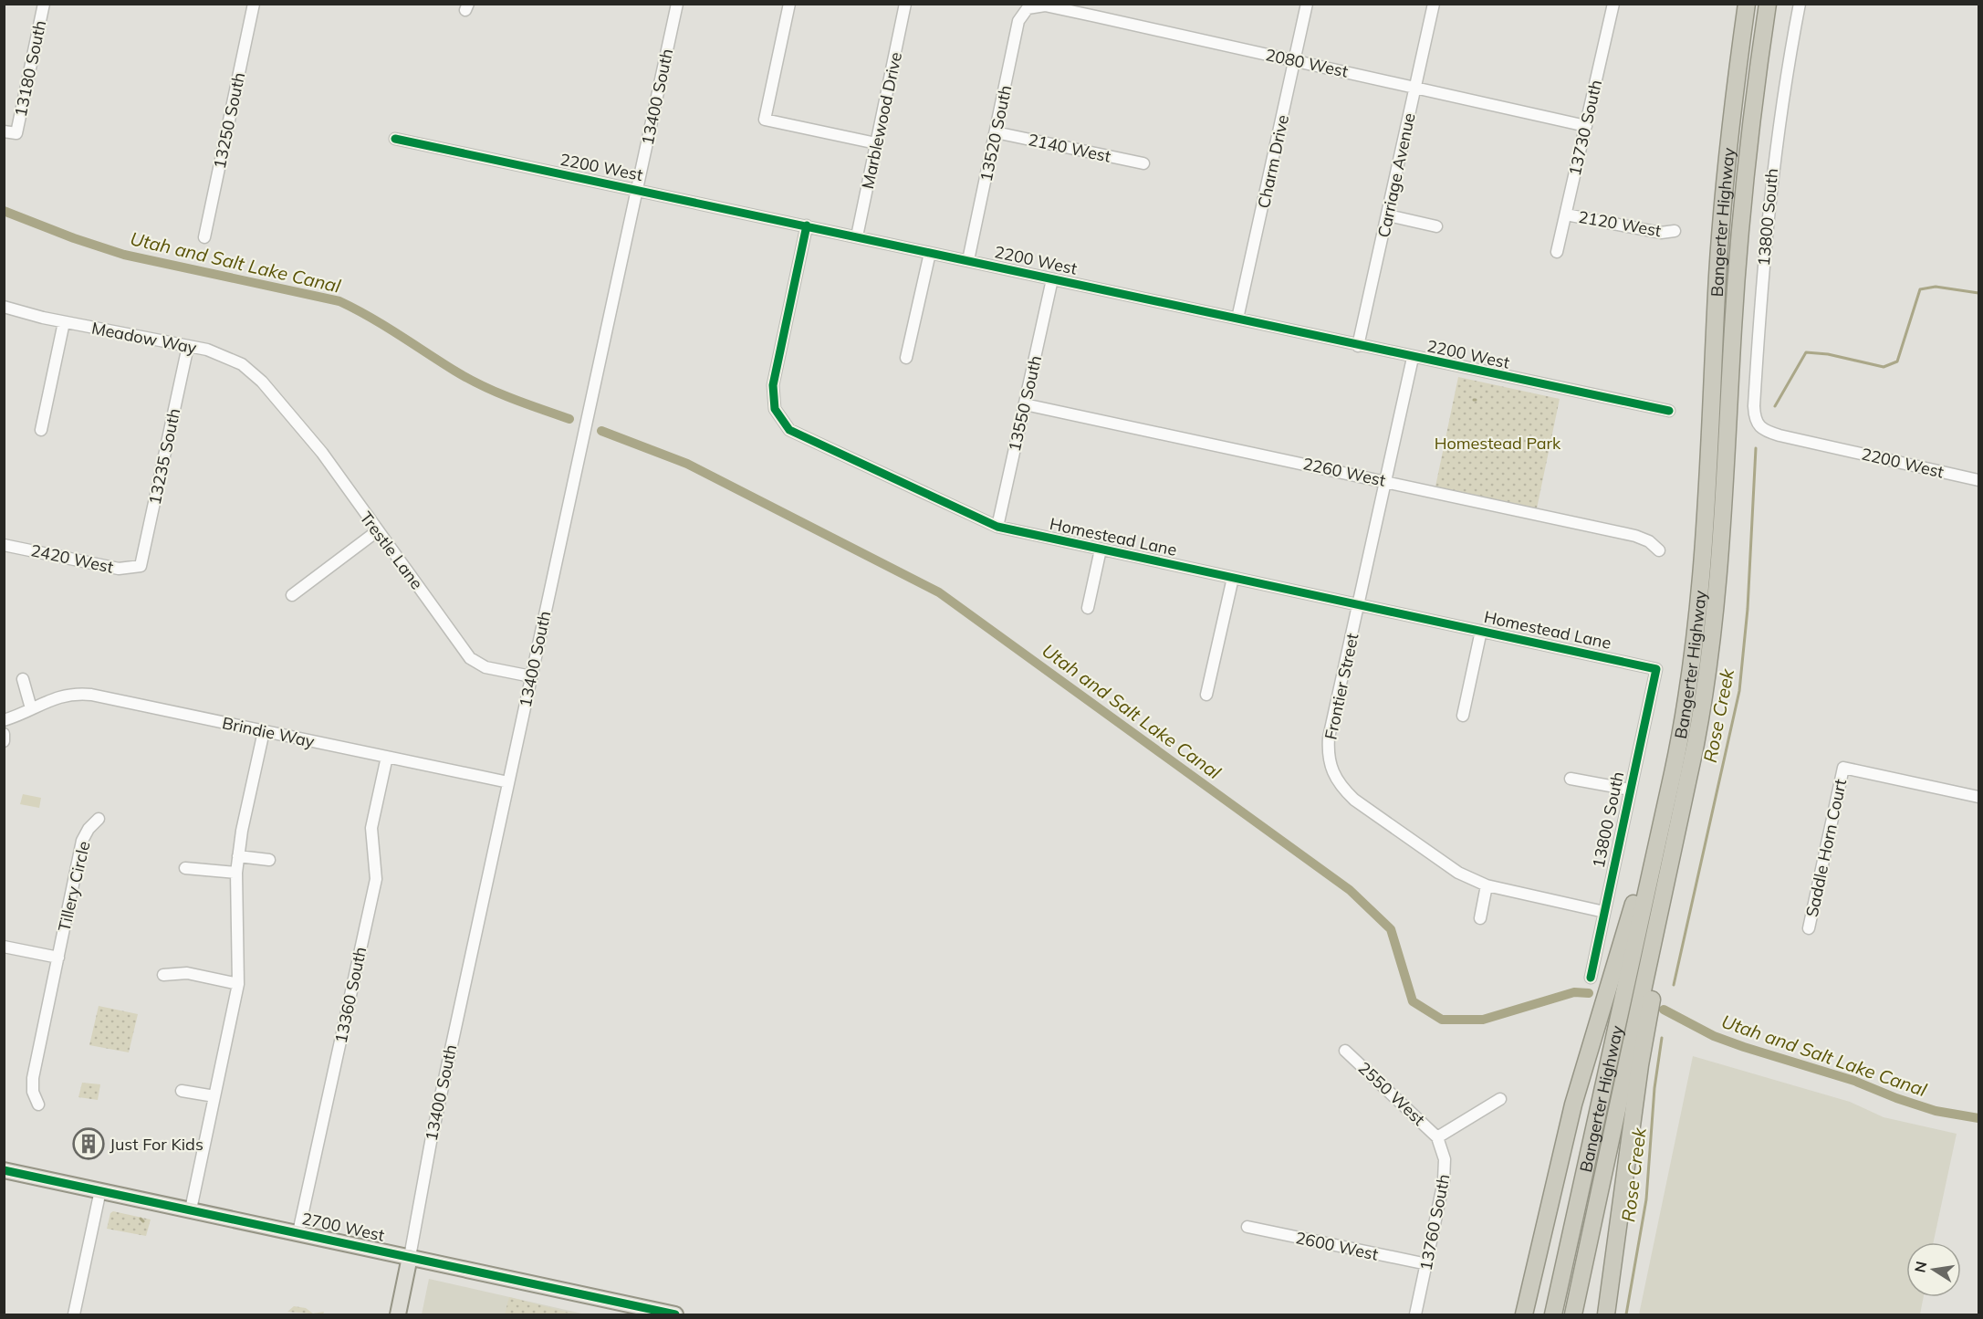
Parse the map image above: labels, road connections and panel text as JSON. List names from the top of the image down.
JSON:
{
  "streets": {
    "highway": ["Bangerter Highway"],
    "main road": ["13400 South", "2700 West"],
    "street": [
      "2080 West",
      "13180 South",
      "13250 South",
      "Marblewood Drive",
      "13730 South",
      "13520 South",
      "2140 West",
      "Charm Drive",
      "2200 West",
      "Carriage Avenue",
      "13800 South",
      "2120 West",
      "Meadow Way",
      "13550 South",
      "13235 South",
      "2260 West",
      "Homestead Lane",
      "Trestle Lane",
      "2420 West",
      "Frontier Street",
      "Brindie Way",
      "Saddle Horn Court",
      "Tillery Circle",
      "13360 South",
      "2550 West",
      "13760 South",
      "2600 West"
    ]
  },
  "crossings": [
    ["2080 West", "13730 South"],
    ["2080 West", "13520 South"],
    ["2080 West", "Charm Drive"],
    ["2080 West", "Carriage Avenue"],
    ["13400 South", "2200 West"],
    ["13400 South", "Trestle Lane"],
    ["13400 South", "Brindie Way"],
    ["13400 South", "2700 West"],
    ["Marblewood Drive", "2200 West"],
    ["13730 South", "2120 West"],
    ["13520 South", "2140 West"],
    ["13520 South", "2200 West"],
    ["Charm Drive", "2200 West"],
    ["2200 West", "Carriage Avenue"],
    ["2200 West", "13800 South"],
    ["2200 West", "13550 South"],
    ["2200 West", "Homestead Lane"],
    ["2200 West", "Frontier Street"],
    ["13800 South", "Homestead Lane"],
    ["13800 South", "Frontier Street"],
    ["Meadow Way", "13235 South"],
    ["Meadow Way", "Trestle Lane"],
    ["13550 South", "2260 West"],
    ["13550 South", "Homestead Lane"],
    ["13235 South", "2420 West"],
    ["2260 West", "Frontier Street"],
    ["Homestead Lane", "Frontier Street"],
    ["Brindie Way", "13360 South"],
    ["13360 South", "2700 West"],
    ["2550 West", "13760 South"],
    ["13760 South", "2600 West"]
  ],
  "water": ["Utah and Salt Lake Canal", "Rose Creek"],
  "parks": ["Homestead Park"],
  "places": {
    "building": ["Just For Kids"]
  },
  "north": "left"
}
